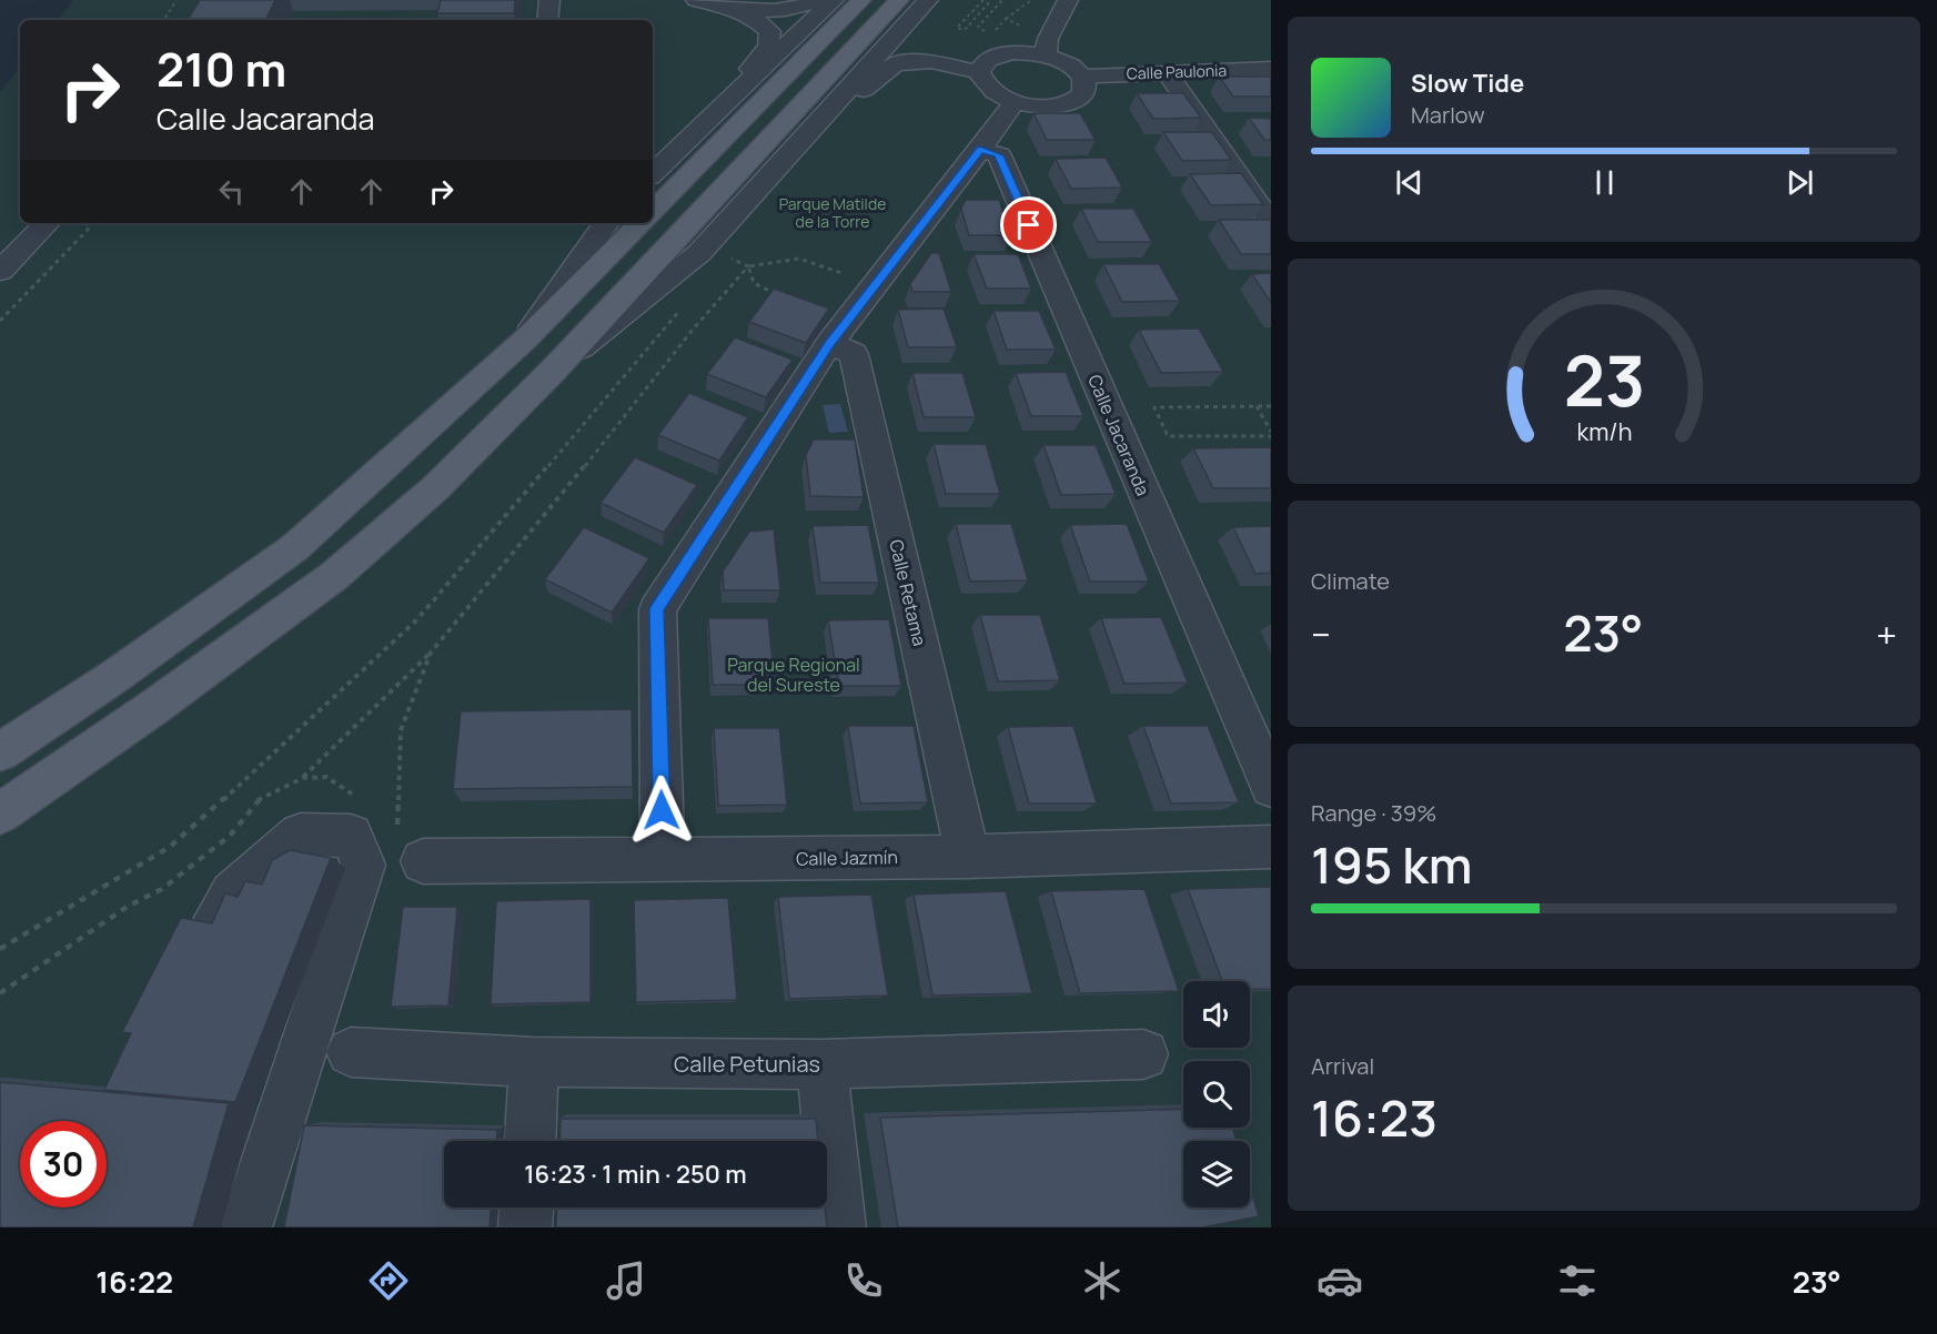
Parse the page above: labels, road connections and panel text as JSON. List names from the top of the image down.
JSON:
{
  "streets": {
    "street": [
      "Calle Paulonia",
      "Calle Jacaranda",
      "Calle Retama",
      "Calle Jazmín",
      "Calle Petunias"
    ]
  },
  "crossings": [
    ["Calle Retama", "Calle Jazmín"]
  ],
  "parks": ["Parque Matilde de la Torre", "Parque Regional del Sureste"],
  "page": {
    "turn": ["210 m", "Calle Jacaranda"],
    "song": ["Slow Tide", "Marlow"],
    "tile": [
      "Climate",
      ["Range · 39%", "195 km"],
      ["Arrival", "16:23"]
    ],
    "heat": ["−", "23°", "+"],
    "limit": "30",
    "trip": "16:23 · 1 min · 250 m",
    "tabs": ["16:22", "23°"],
    "gauge": ["23", "km/h"]
  }
}
